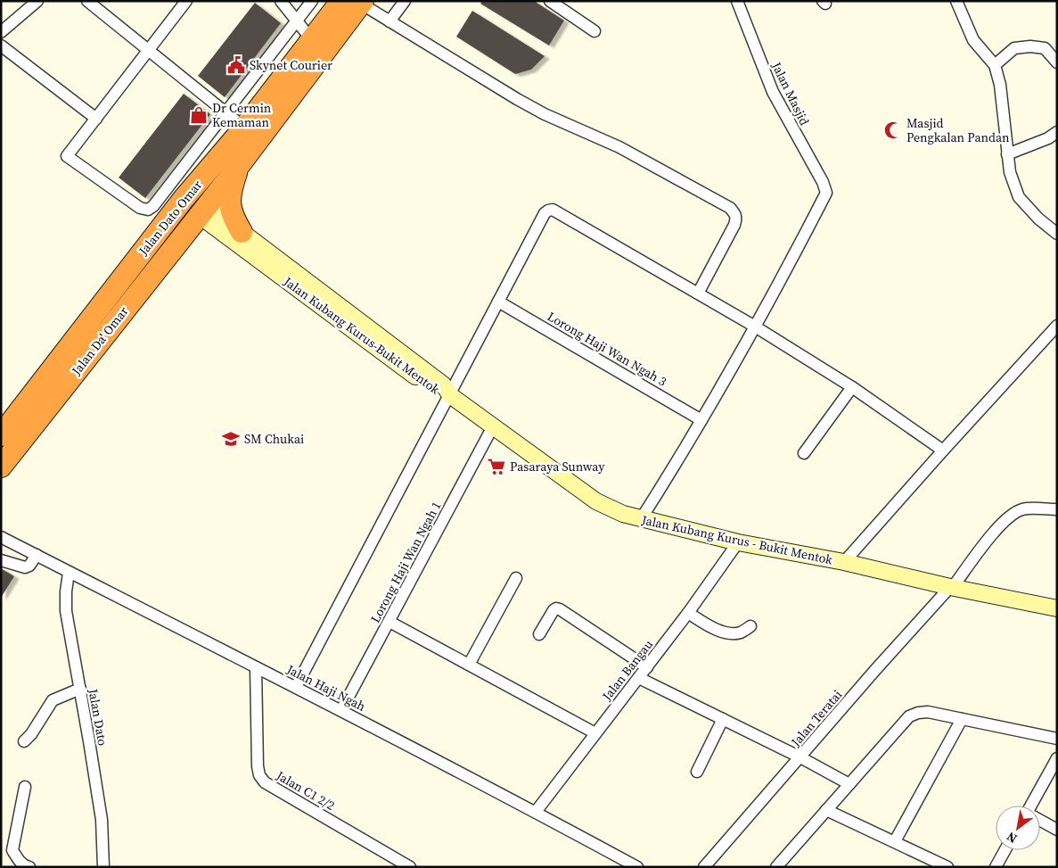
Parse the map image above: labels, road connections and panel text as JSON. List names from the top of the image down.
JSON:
{
  "streets": {
    "highway": ["Jalan Dato Omar", "Jalan Da' Omar"],
    "main road": ["Jalan Kubang Kurus-Bukit Mentok", "Jalan Kubang Kurus - Bukit Mentok"],
    "street": [
      "Jalan Masjid",
      "Lorong Haji Wan Ngah 3",
      "Lorong Haji Wan Ngah 1",
      "Jalan Bangau",
      "Jalan Haji Ngah",
      "Jalan Dato",
      "Jalan Teratai",
      "Jalan C1 2/2"
    ]
  },
  "crossings": [
    ["Jalan Dato Omar", "Jalan Kubang Kurus-Bukit Mentok"],
    ["Jalan Dato Omar", "Jalan Da' Omar"],
    ["Jalan Kubang Kurus-Bukit Mentok", "Jalan Da' Omar"],
    ["Jalan Kubang Kurus-Bukit Mentok", "Jalan Kubang Kurus - Bukit Mentok"],
    ["Jalan Kubang Kurus - Bukit Mentok", "Lorong Haji Wan Ngah 1"],
    ["Jalan Kubang Kurus - Bukit Mentok", "Jalan Bangau"],
    ["Jalan Kubang Kurus - Bukit Mentok", "Jalan Teratai"],
    ["Lorong Haji Wan Ngah 1", "Jalan Haji Ngah"],
    ["Jalan Bangau", "Jalan Haji Ngah"],
    ["Jalan Haji Ngah", "Jalan Dato"],
    ["Jalan Haji Ngah", "Jalan C1 2/2"]
  ],
  "places": {
    "public building": ["Skynet Courier"],
    "shop": ["Dr Cermin Kemaman"],
    "mosque": ["Masjid Pengkalan Pandan"],
    "school or university": ["SM Chukai"],
    "supermarket": ["Pasaraya Sunway"]
  },
  "north": "bottom left"
}
